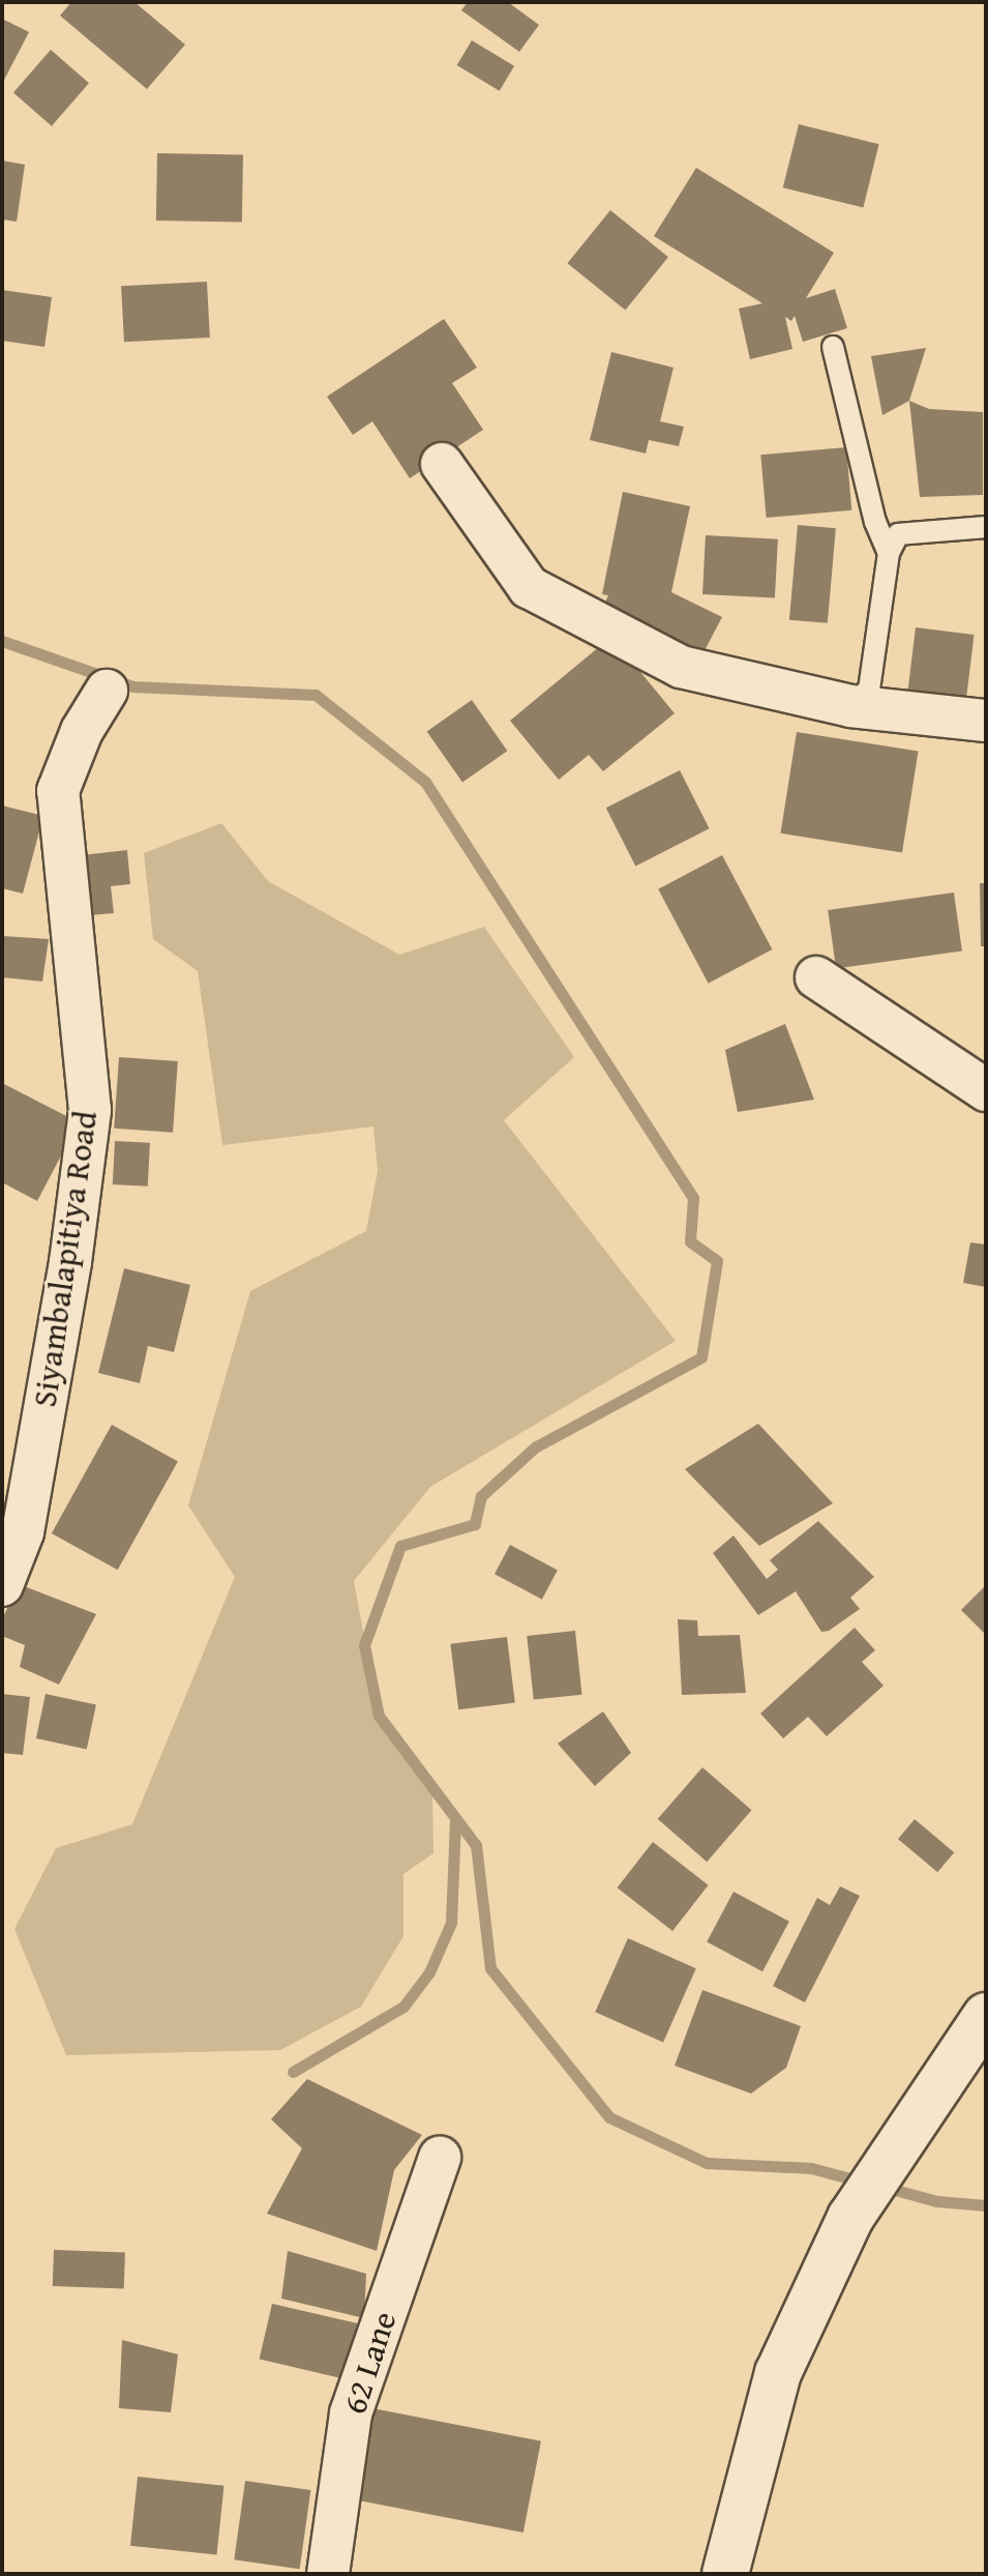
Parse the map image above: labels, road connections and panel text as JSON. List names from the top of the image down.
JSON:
{
  "streets": {
    "street": ["Siyambalapitiya Road", "62 Lane"]
  }
}
